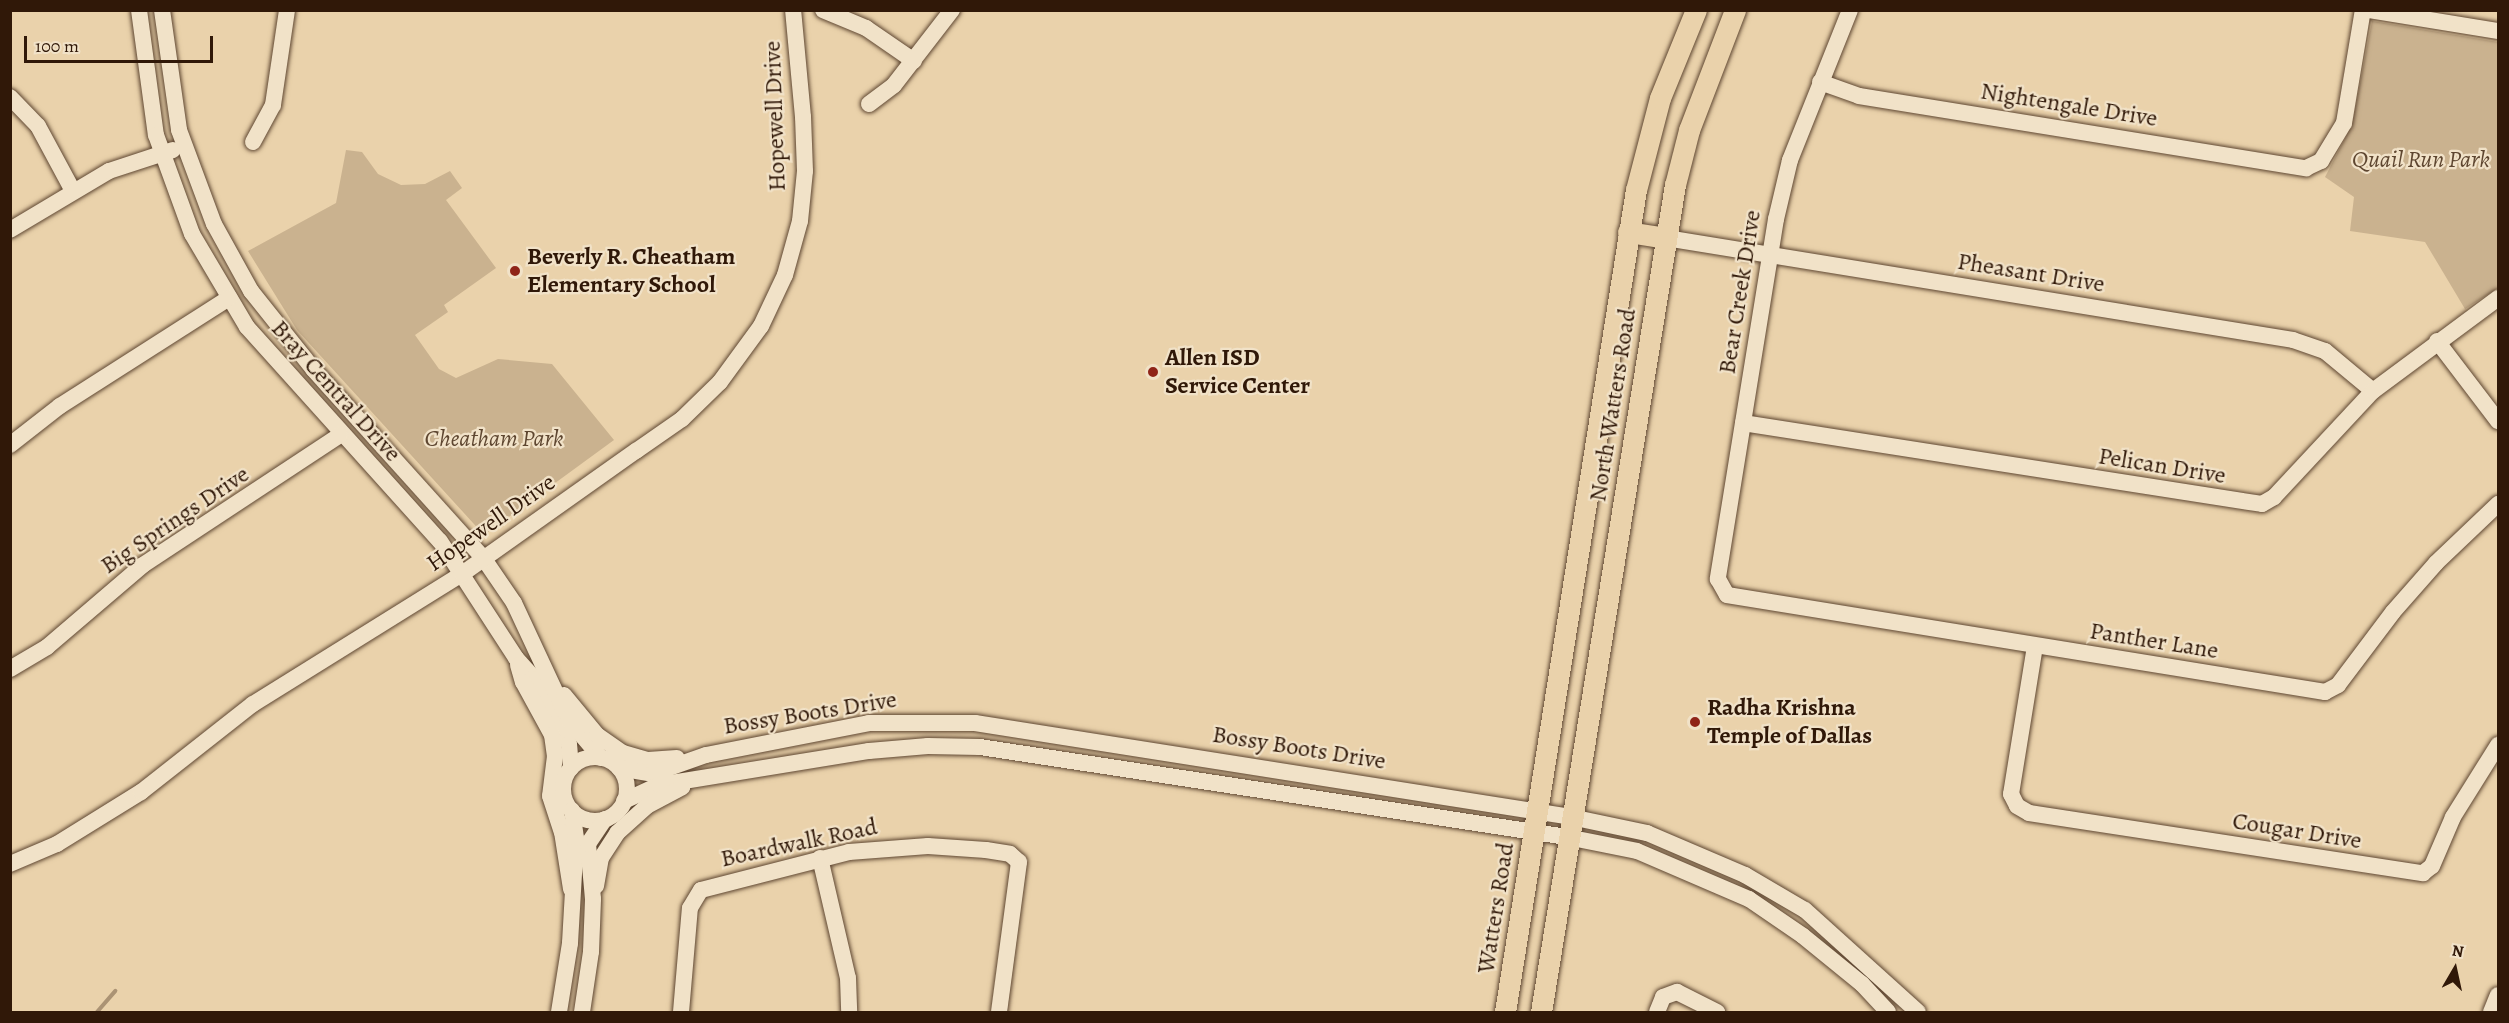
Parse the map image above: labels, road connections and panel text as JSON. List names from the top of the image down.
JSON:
{
  "streets": {
    "main road": ["North Watters Road", "Watters Road"],
    "street": [
      "Nightengale Drive",
      "Hopewell Drive",
      "Pheasant Drive",
      "Bear Creek Drive",
      "Bray Central Drive",
      "Pelican Drive",
      "Big Springs Drive",
      "Panther Lane",
      "Bossy Boots Drive",
      "Cougar Drive",
      "Boardwalk Road"
    ]
  },
  "crossings": [
    ["Nightengale Drive", "Bear Creek Drive"],
    ["Hopewell Drive", "Bray Central Drive"],
    ["Pheasant Drive", "Bear Creek Drive"],
    ["Pheasant Drive", "North Watters Road"],
    ["Pheasant Drive", "Pelican Drive"],
    ["Bear Creek Drive", "Pelican Drive"],
    ["Bear Creek Drive", "Panther Lane"],
    ["Bray Central Drive", "Big Springs Drive"],
    ["Bray Central Drive", "Bossy Boots Drive"],
    ["North Watters Road", "Bossy Boots Drive"],
    ["North Watters Road", "Watters Road"],
    ["Panther Lane", "Cougar Drive"],
    ["Bossy Boots Drive", "Watters Road"]
  ],
  "parks": ["Quail Run Park", "Cheatham Park"],
  "places": ["Beverly R. Cheatham Elementary School", "Allen ISD Service Center", "Radha Krishna Temple of Dallas"],
  "scale_bar": "100 m",
  "north": "top"
}
